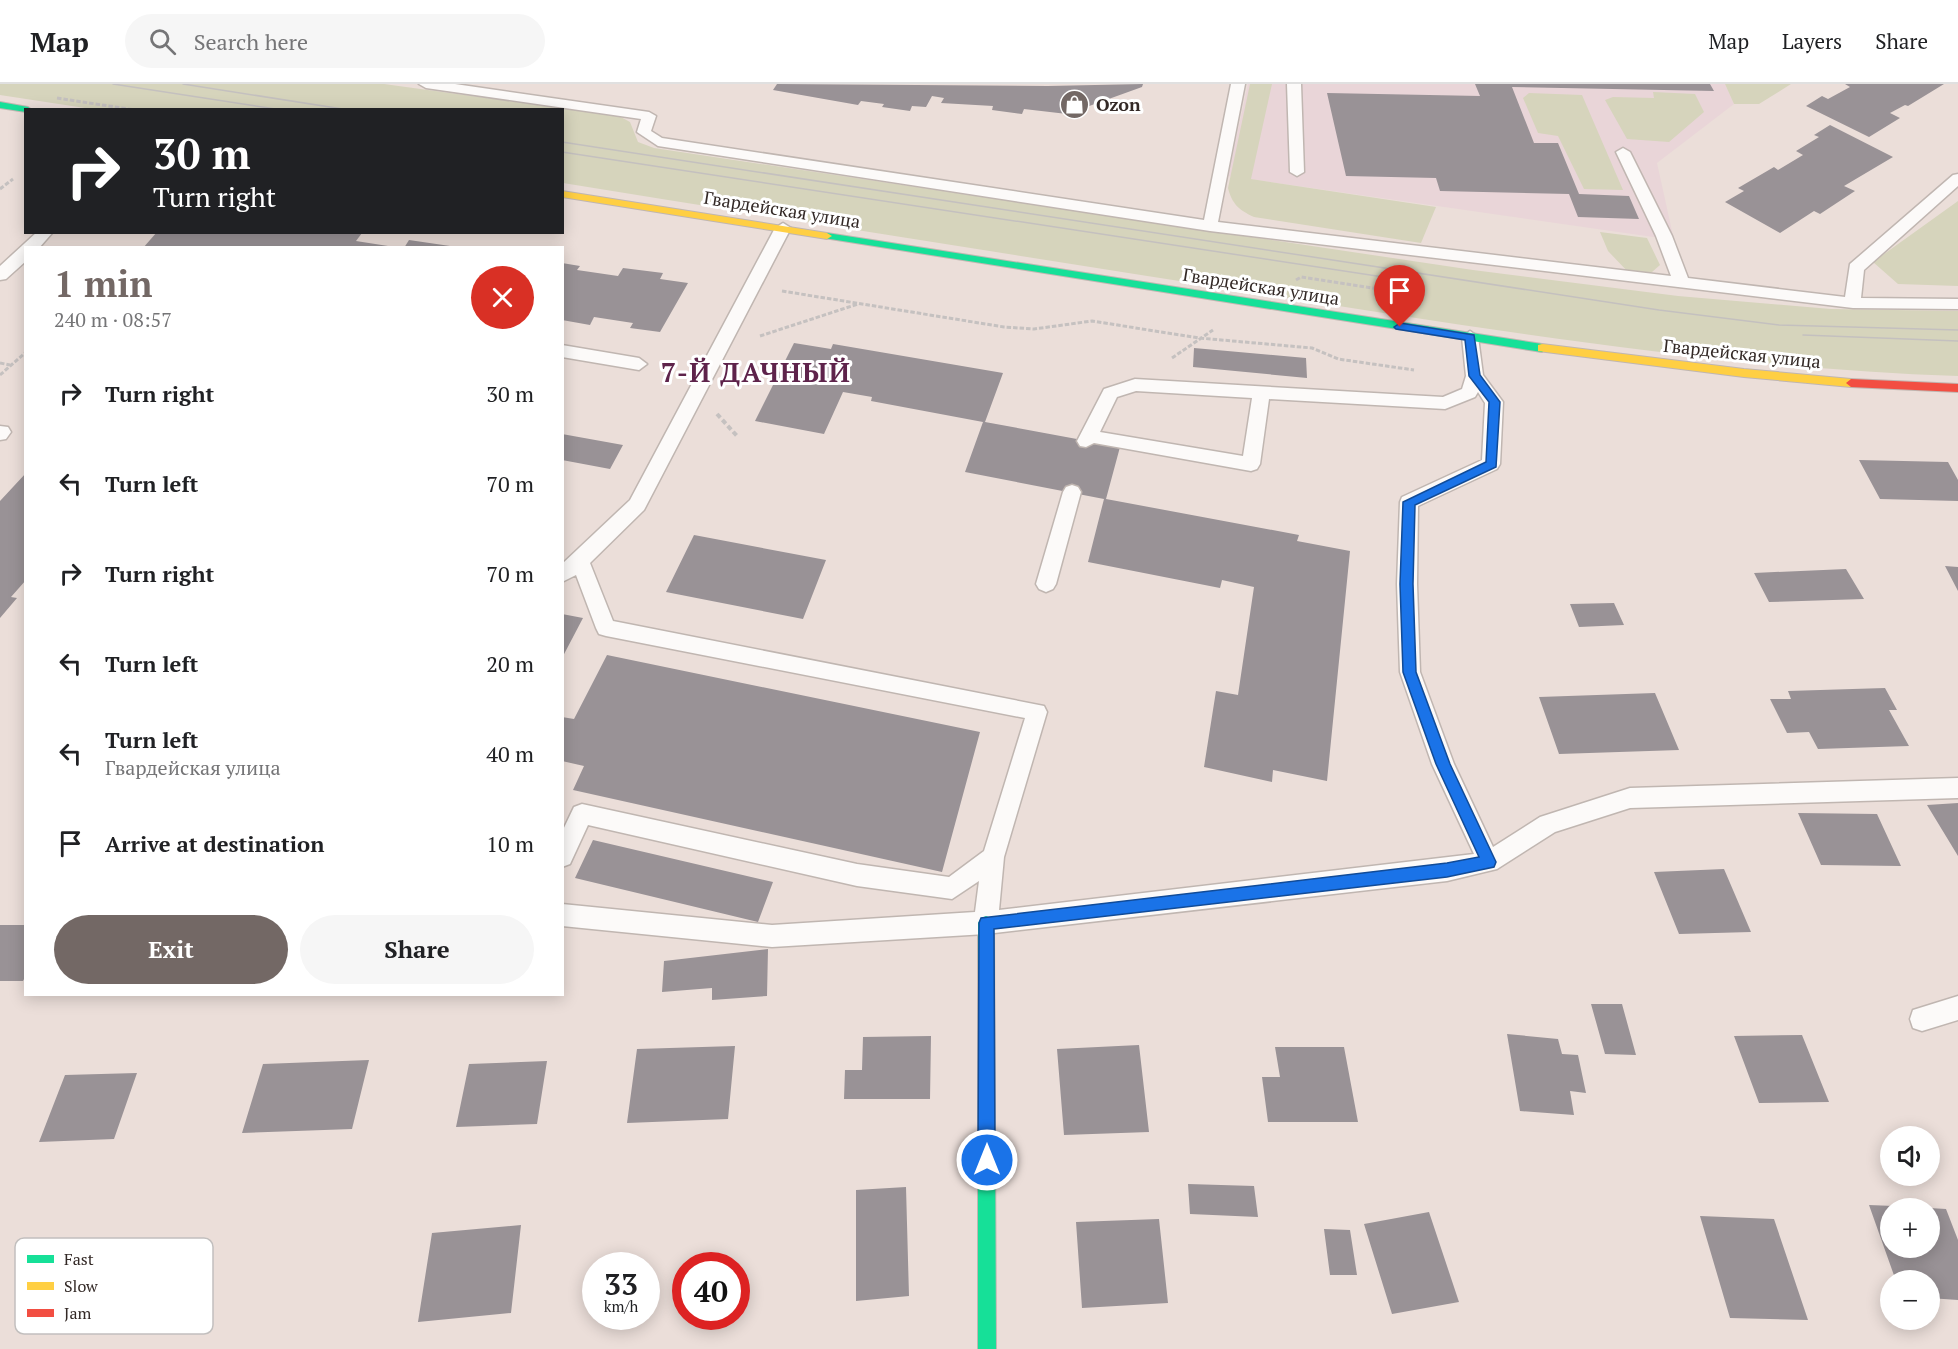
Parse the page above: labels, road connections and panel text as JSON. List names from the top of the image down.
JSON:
{
  "streets": {
    "street": ["Гвардейская улица"]
  },
  "districts": ["7-Й ДАЧНЫЙ"],
  "places": {
    "shop": ["Ozon"]
  },
  "legend": ["Fast", "Slow", "Jam"],
  "page": {
    "header": "Map",
    "search": "Search here",
    "nav": ["Map", "Layers", "Share"],
    "turn": ["30 m", "Turn right"],
    "heading": ["1 min", "240 m · 08:57"],
    "list": [
      {
        "name": "Turn right",
        "value": "30 m"
      },
      {
        "name": "Turn left",
        "value": "70 m"
      },
      {
        "name": "Turn right",
        "value": "70 m"
      },
      {
        "name": "Turn left",
        "value": "20 m"
      },
      {
        "name": "Turn left",
        "note": "Гвардейская улица",
        "value": "40 m"
      },
      {
        "name": "Arrive at destination",
        "value": "10 m"
      }
    ],
    "buttons": ["Exit", "Share"],
    "map_buttons": ["+", "−"],
    "speed": "33 km/h",
    "limit": "40"
  }
}
